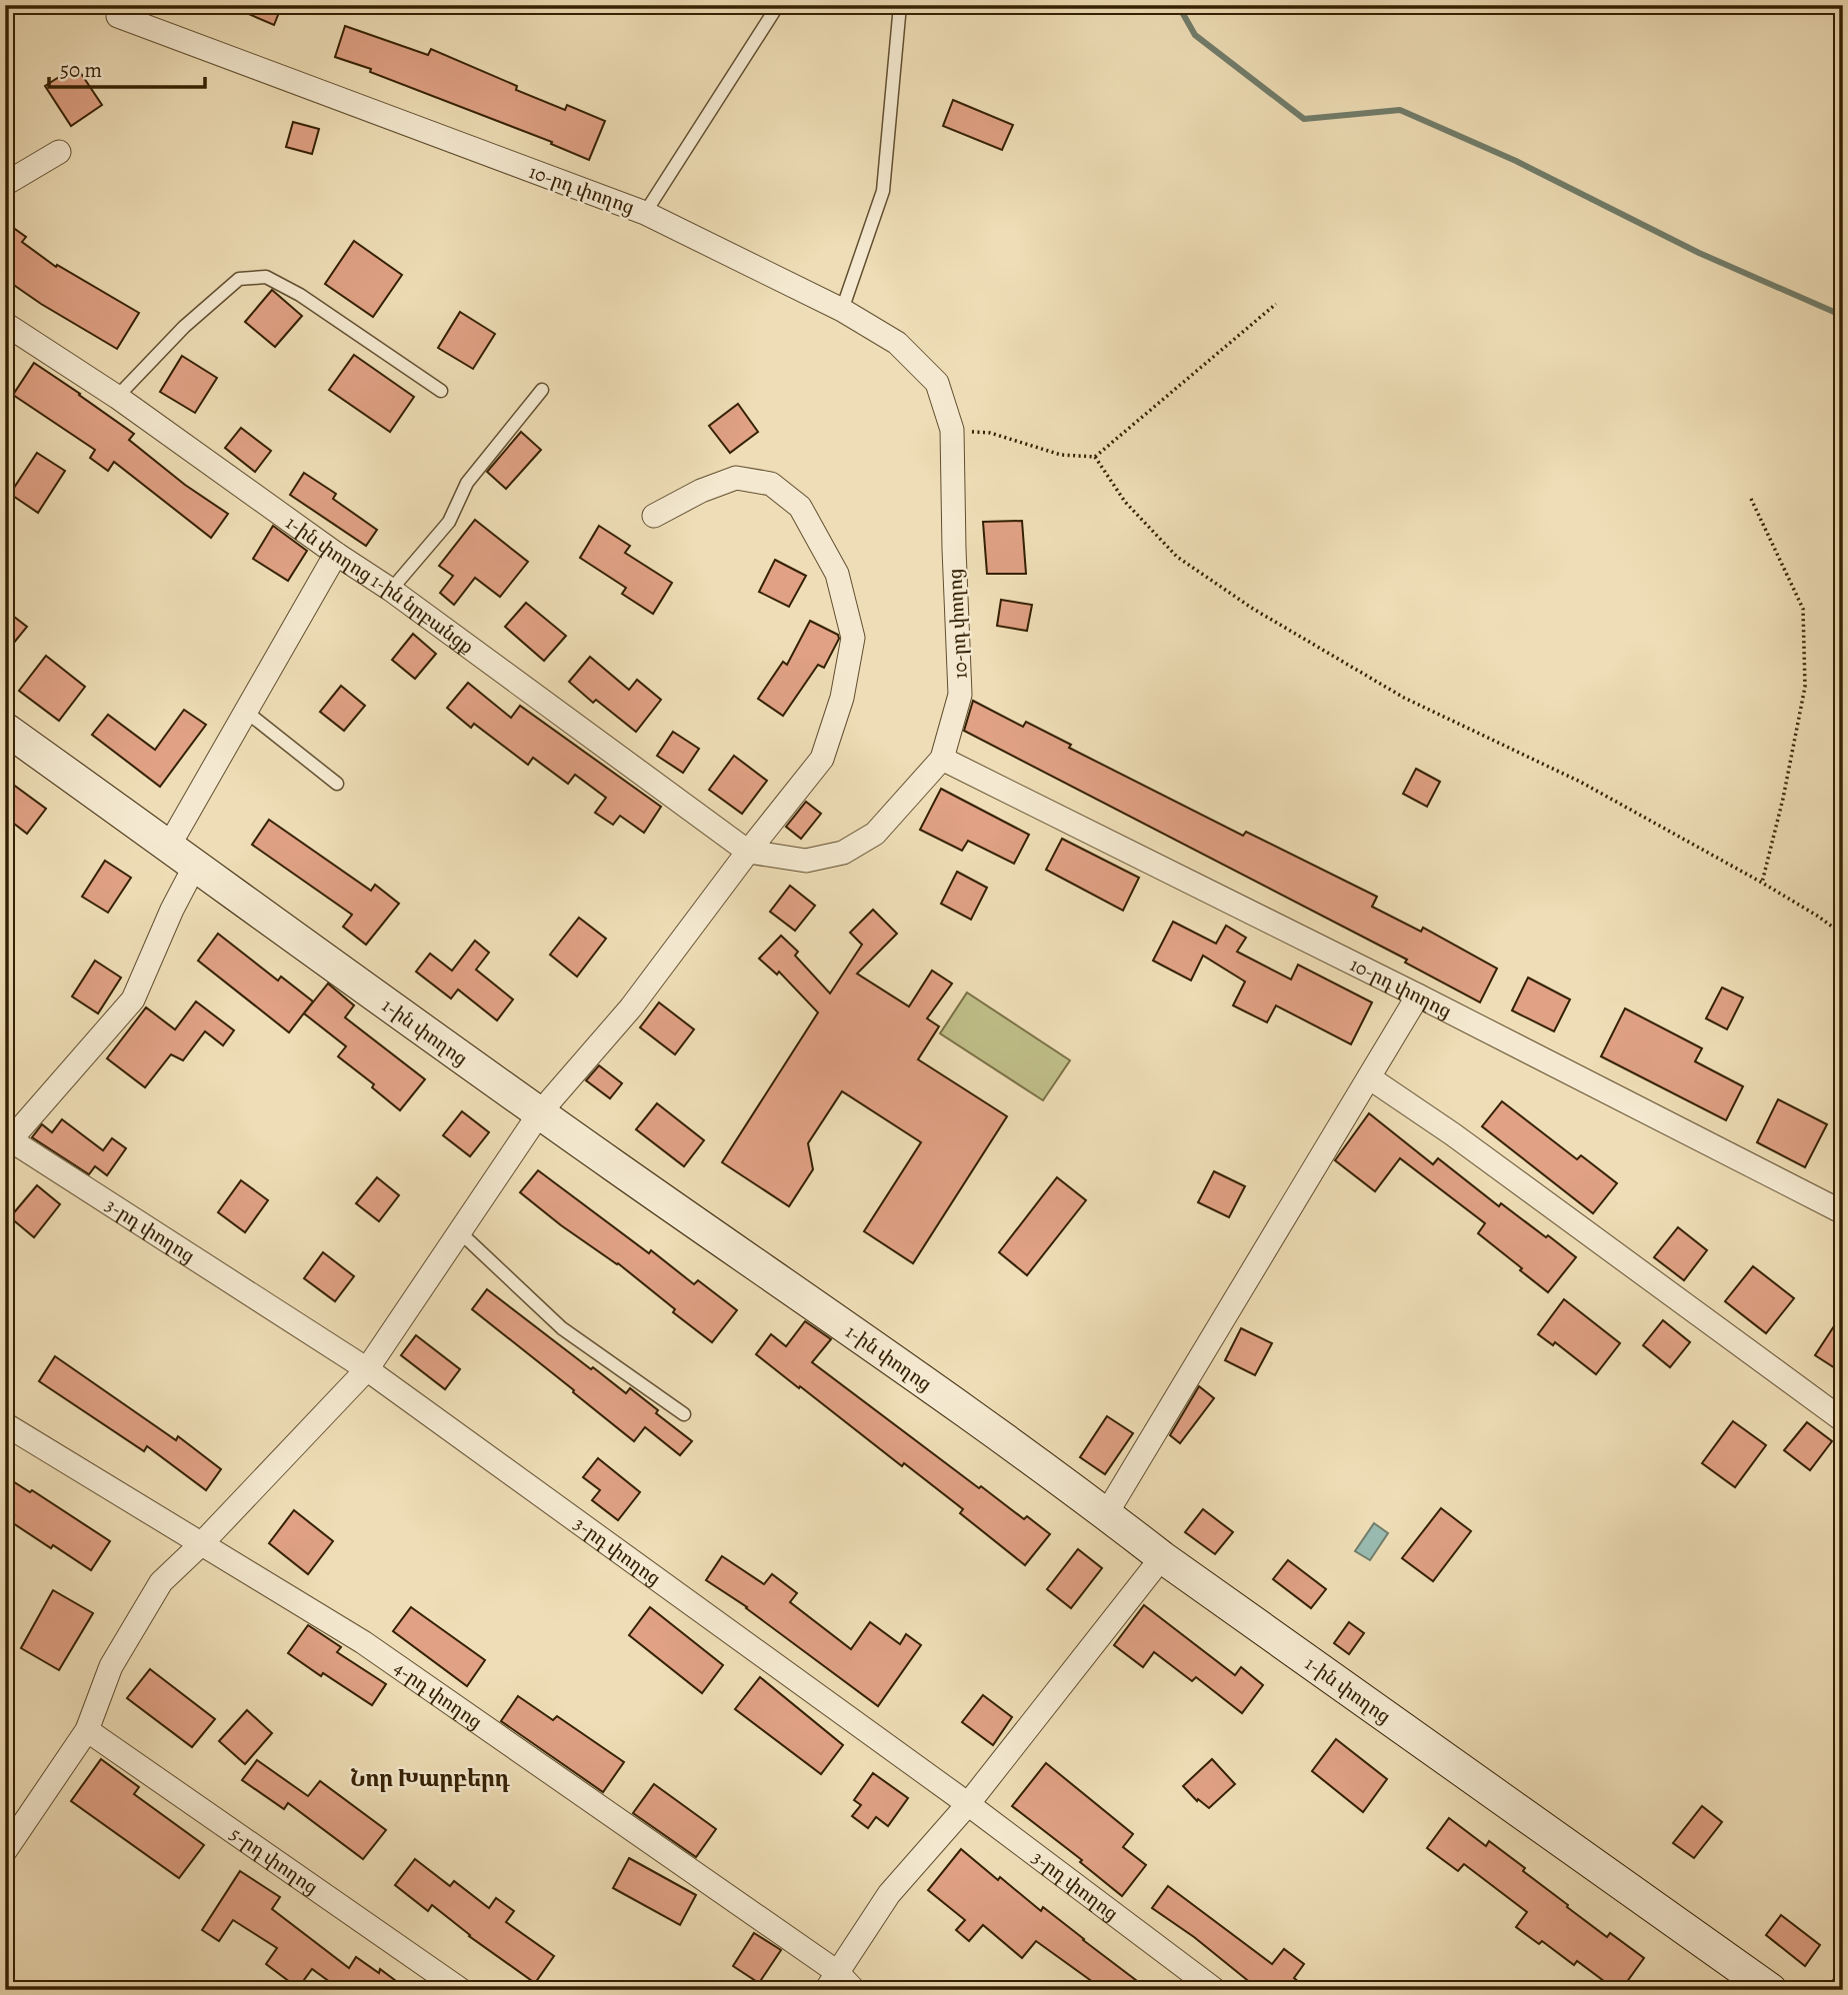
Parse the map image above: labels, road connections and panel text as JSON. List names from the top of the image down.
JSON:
{
  "streets": {
    "main road": ["1-ին փողոց"],
    "street": [
      "10-րդ փողոց",
      "1-ին փողոց 1-ին նրբանցք",
      "3-րդ փողոց",
      "4-րդ փողոց",
      "5-րդ փողոց"
    ]
  },
  "districts": ["Նոր Խարբերդ"],
  "scale_bar": "50 m"
}
